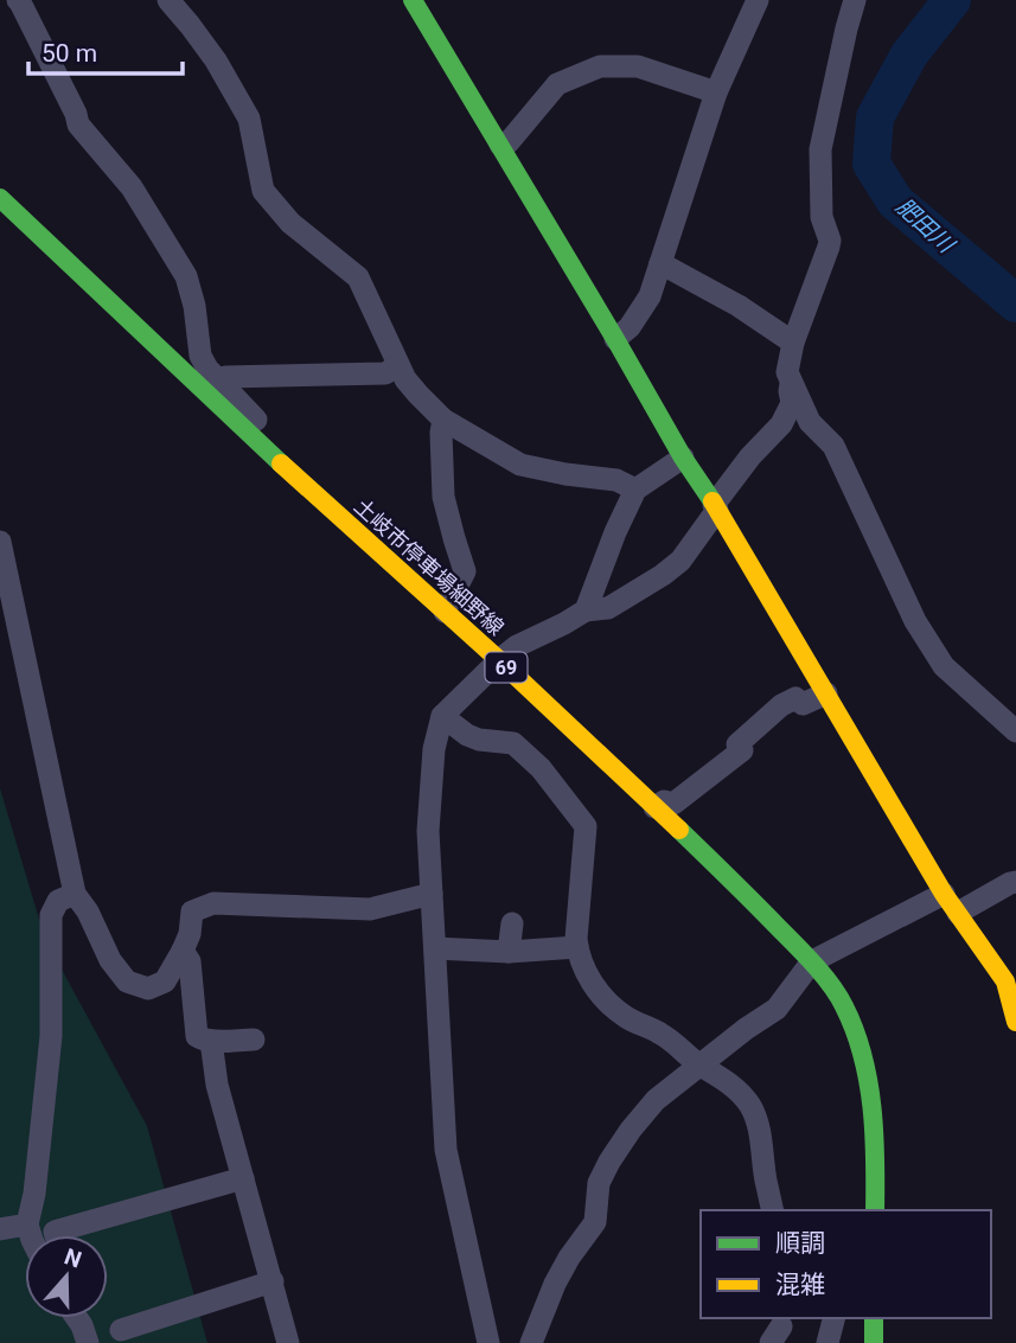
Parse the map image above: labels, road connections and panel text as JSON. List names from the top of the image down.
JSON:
{
  "streets": {
    "main road": ["土岐市停車場細野線", "69"]
  },
  "water": ["肥田川"],
  "legend": ["順調", "混雑"],
  "scale_bar": "50 m",
  "north": "top"
}
